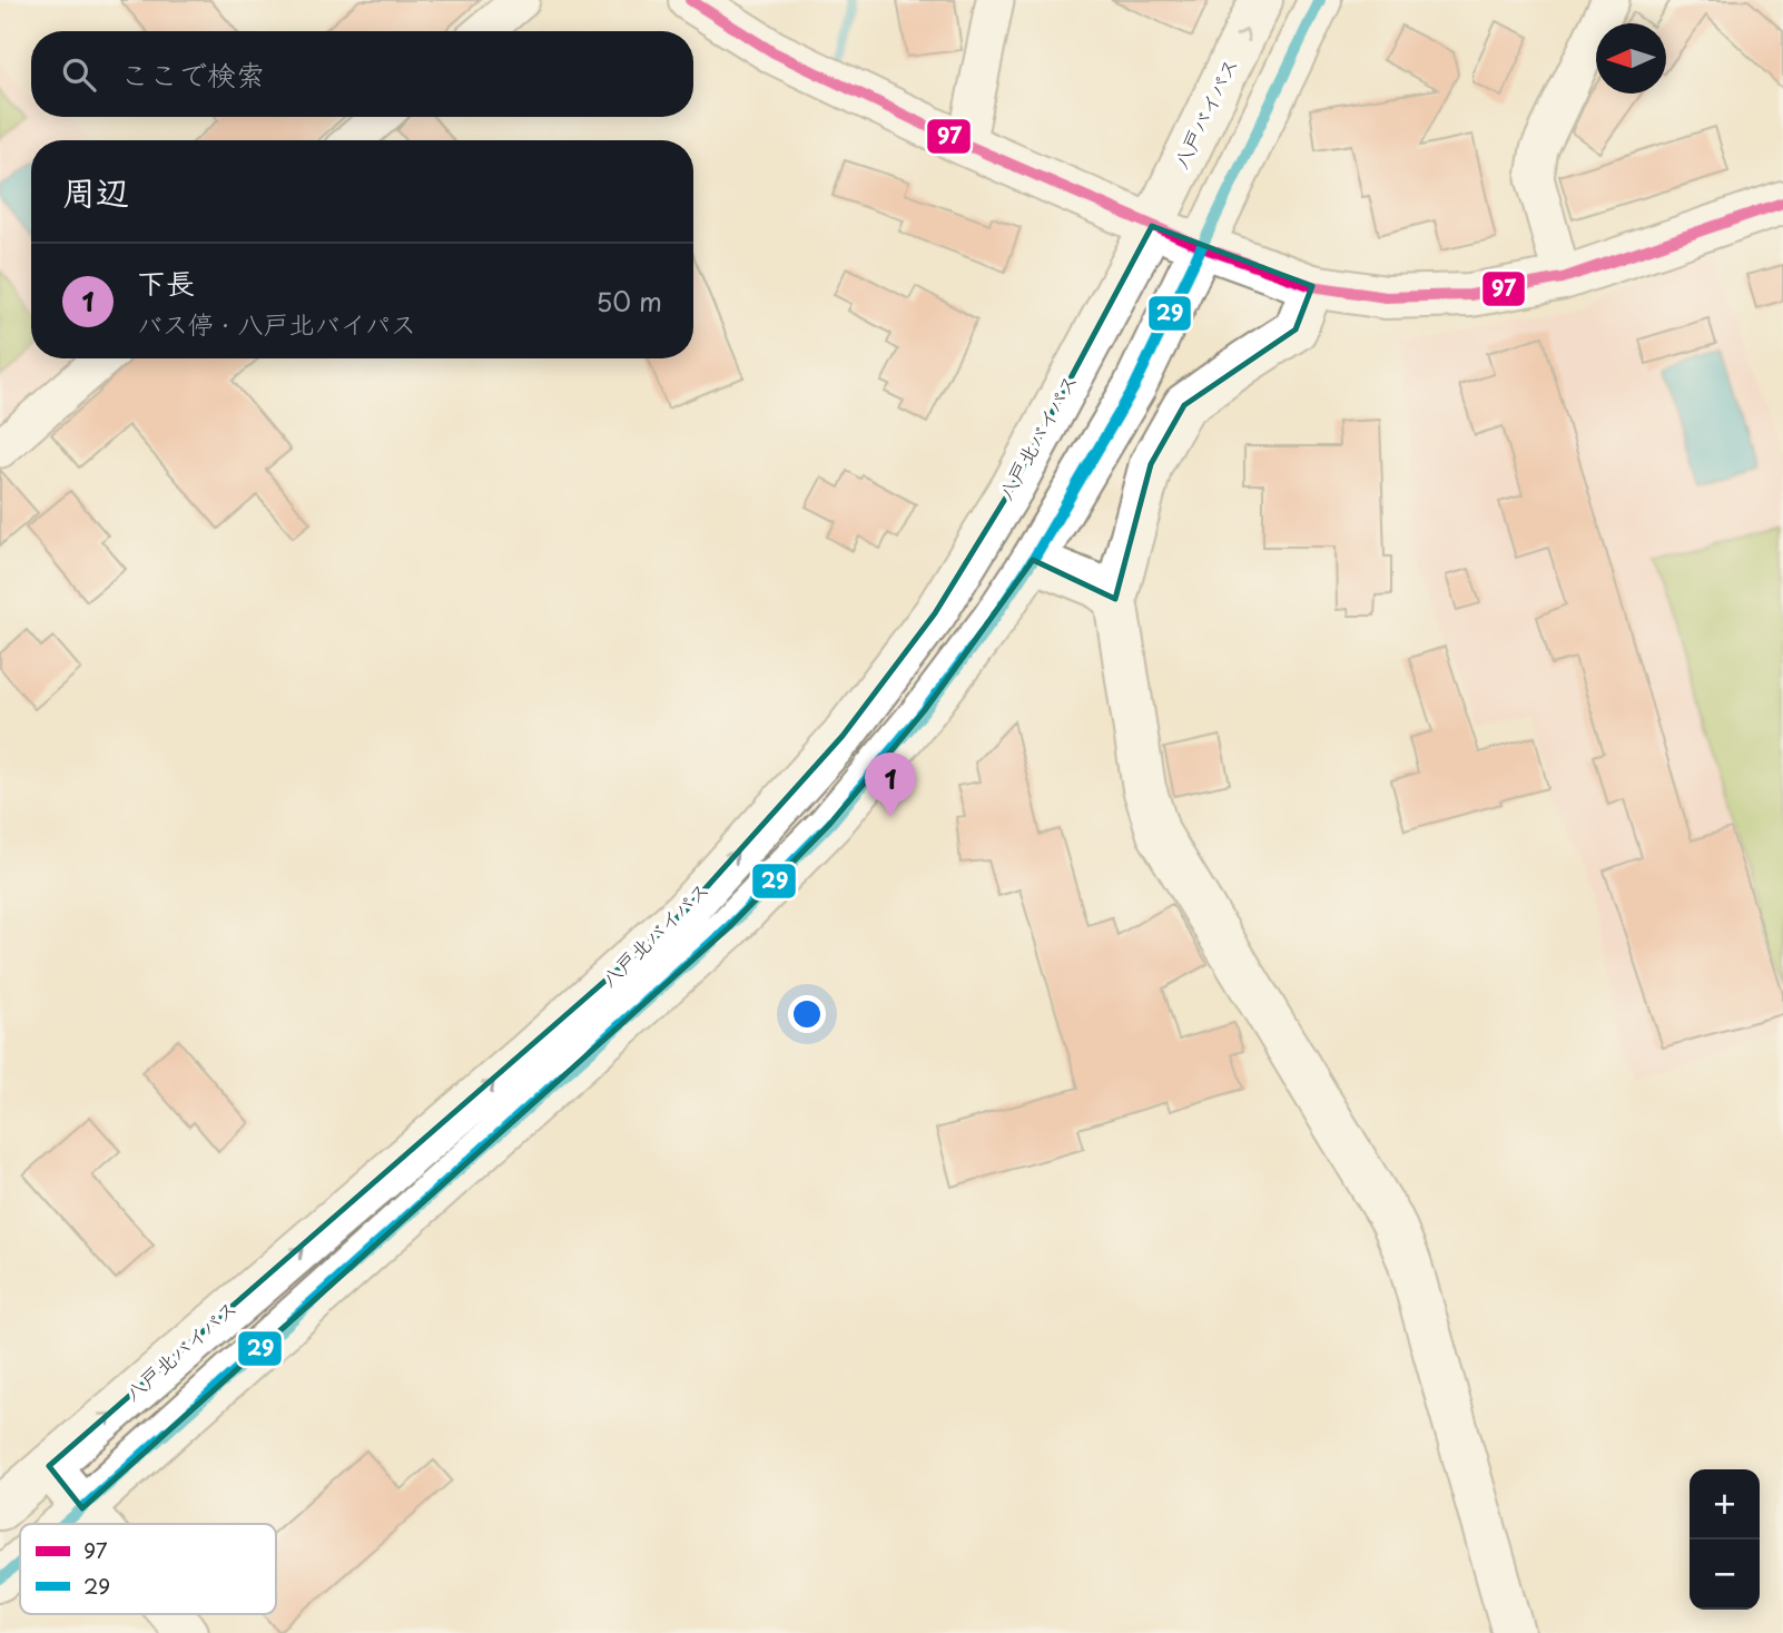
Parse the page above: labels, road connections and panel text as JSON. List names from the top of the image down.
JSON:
{
  "streets": {
    "main road": ["八戸バイパス", "八戸北バイパス"]
  },
  "crossings": [
    ["八戸バイパス", "八戸北バイパス"]
  ],
  "lines": ["transit line 97", "transit line 29"],
  "legend": ["97", "29"],
  "north": "left",
  "page": {
    "search": "ここで検索",
    "heading": "周辺",
    "list": [
      {
        "mark": "1",
        "name": "下長",
        "note": "バス停 · 八戸北バイパス",
        "value": "50 m"
      }
    ],
    "pins": "1",
    "map_buttons": ["+", "−"]
  }
}
